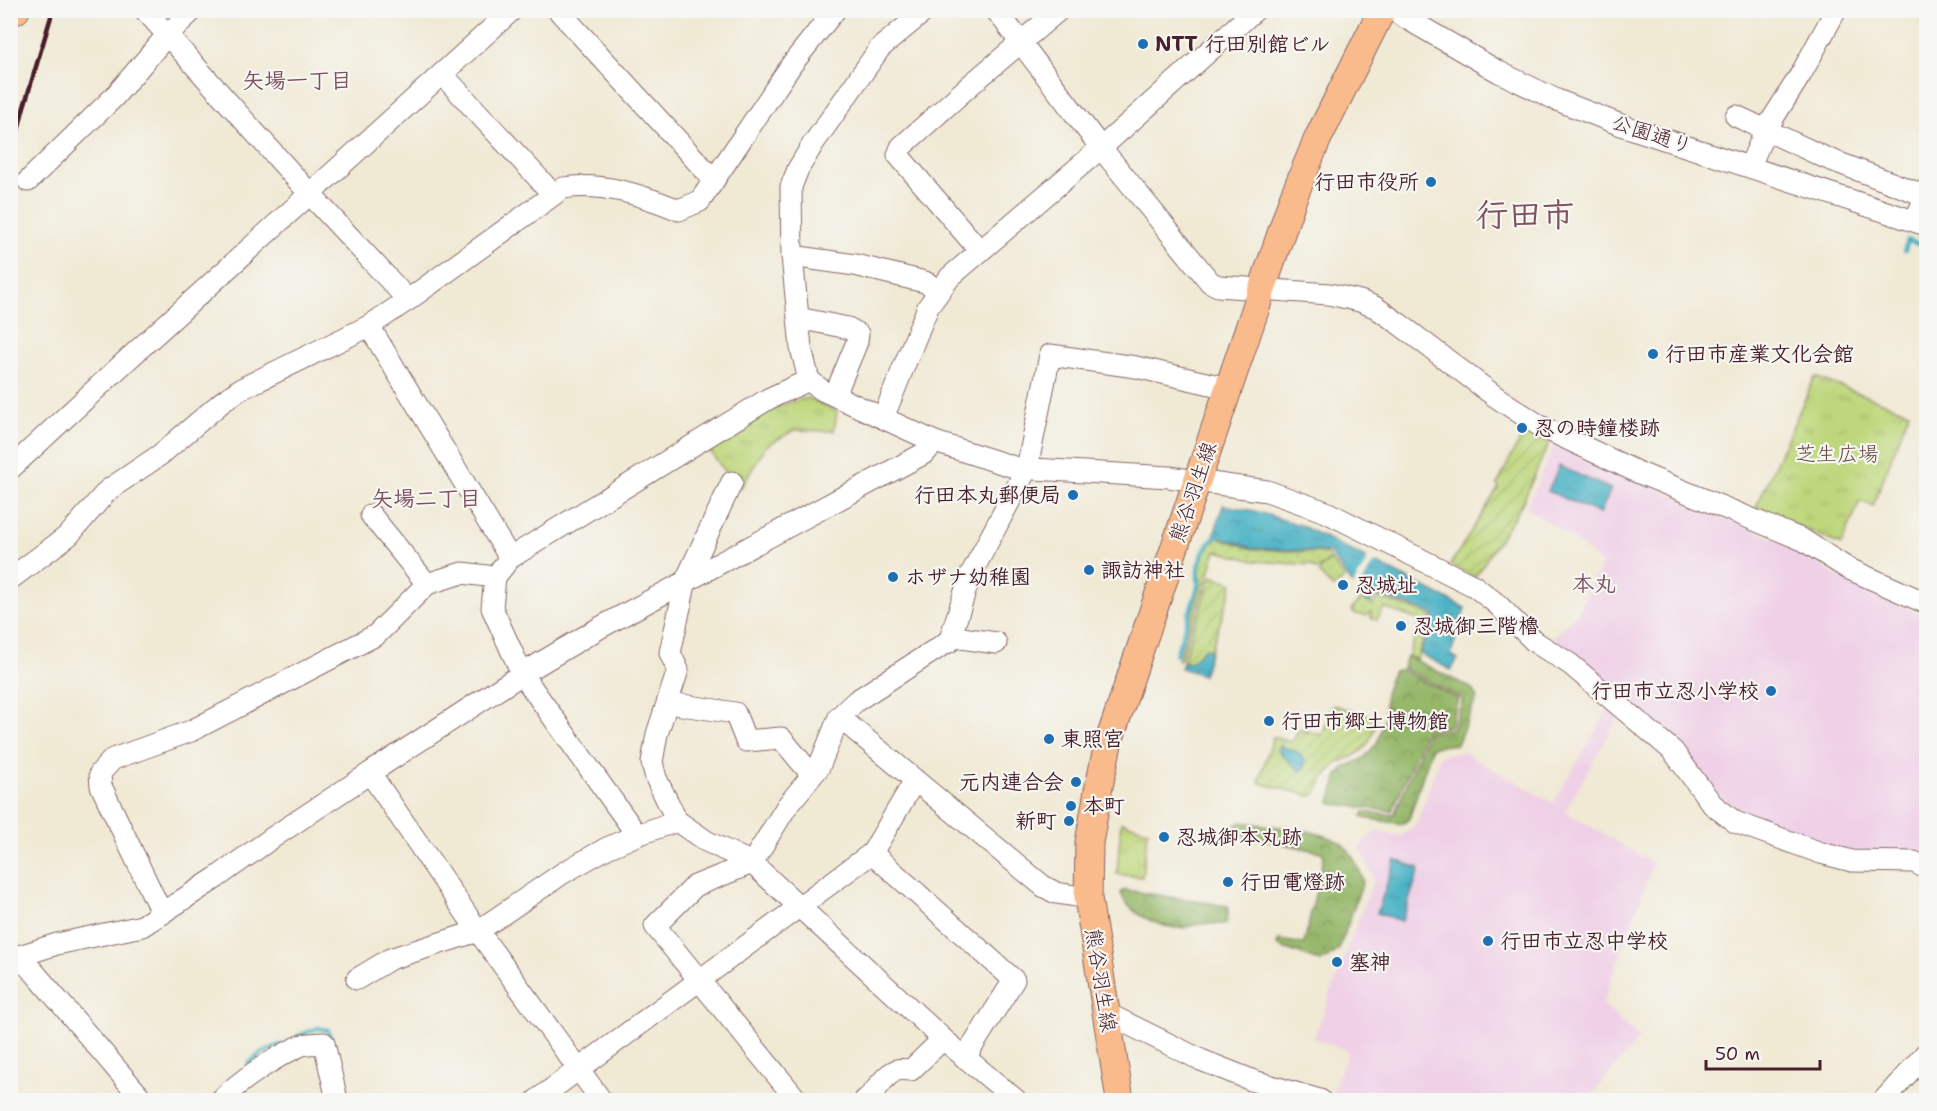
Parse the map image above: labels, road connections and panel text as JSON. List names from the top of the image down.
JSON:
{
  "streets": {
    "main road": ["熊谷羽生線"],
    "street": ["公園通り"]
  },
  "districts": [
    "矢場一丁目",
    "行田市",
    "矢場二丁目",
    "本丸"
  ],
  "parks": ["芝生広場"],
  "places": [
    "NTT 行田別館ビル",
    "行田市役所",
    "行田市産業文化会館",
    "忍の時鐘楼跡",
    "行田本丸郵便局",
    "諏訪神社",
    "ホザナ幼稚園",
    "忍城址",
    "忍城御三階櫓",
    "行田市立忍小学校",
    "行田市郷土博物館",
    "東照宮",
    "元内連合会",
    "本町",
    "新町",
    "忍城御本丸跡",
    "行田電燈跡",
    "行田市立忍中学校",
    "塞神"
  ],
  "scale_bar": "50 m"
}
